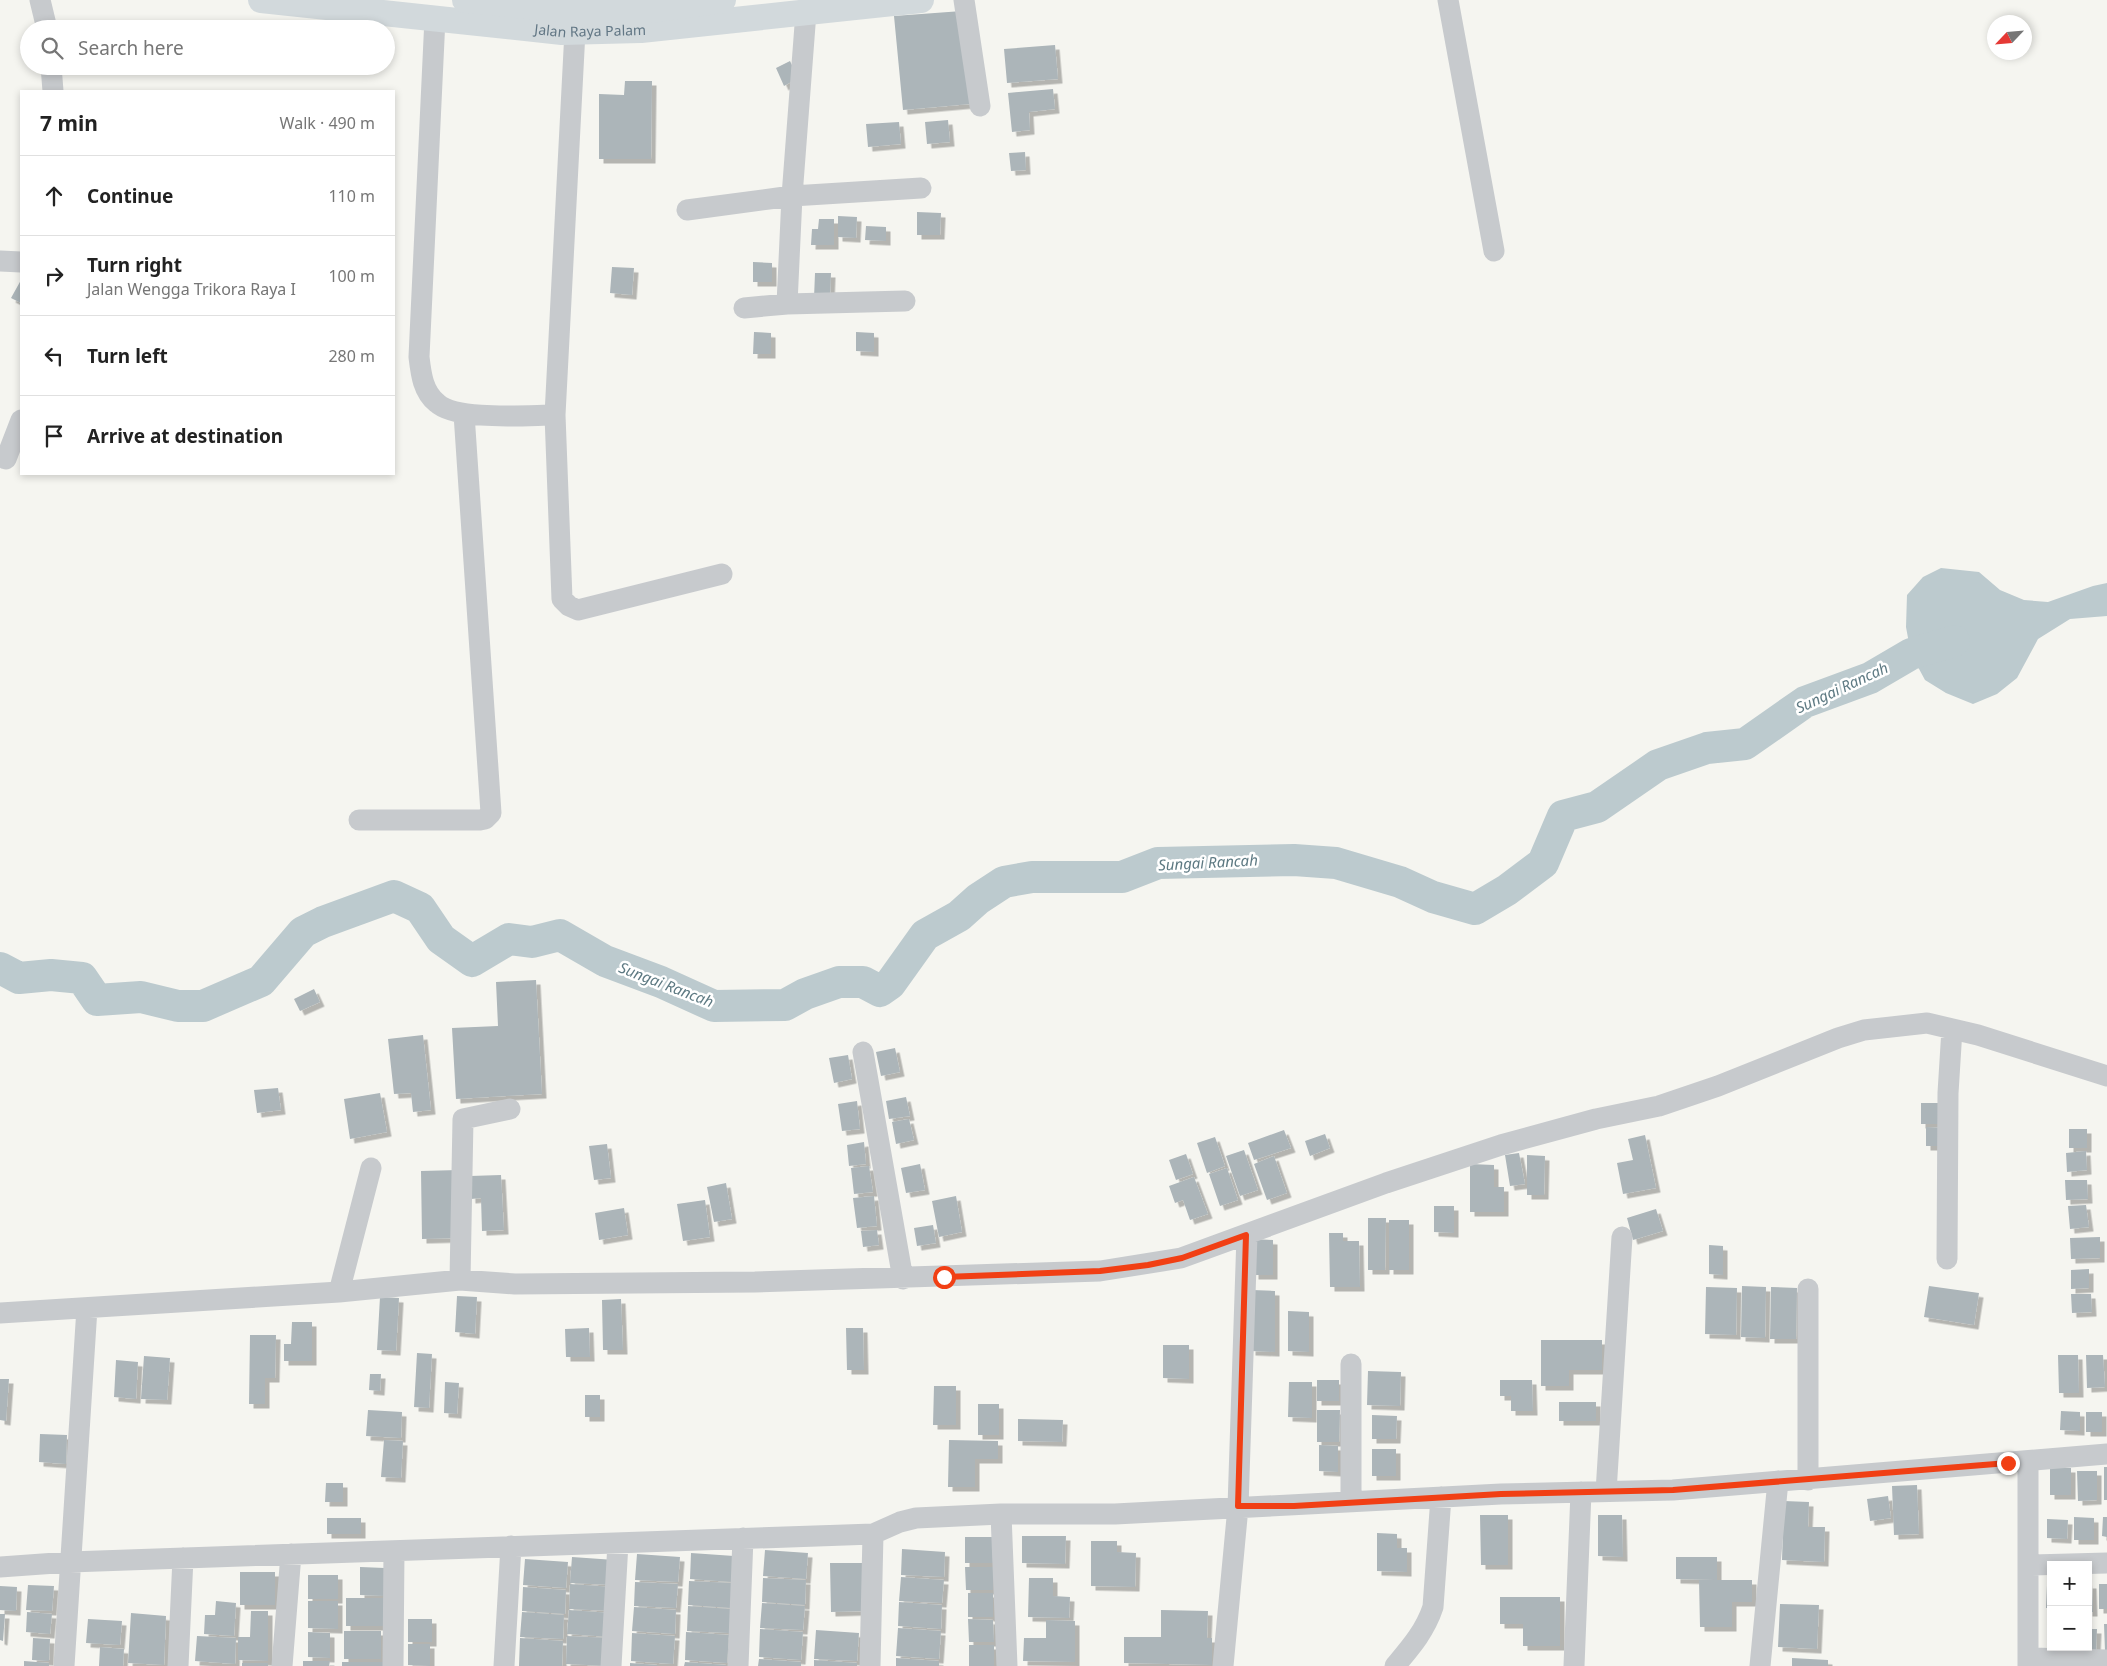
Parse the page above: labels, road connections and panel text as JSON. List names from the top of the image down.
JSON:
{
  "streets": {
    "main road": ["Jalan Raya Palam"]
  },
  "water": ["Sungai Rancah"],
  "north": "bottom left",
  "page": {
    "search": "Search here",
    "heading": ["7 min", "Walk · 490 m"],
    "list": [
      ["Continue", "110 m"],
      ["Turn right", "Jalan Wengga Trikora Raya I", "100 m"],
      ["Turn left", "280 m"],
      "Arrive at destination"
    ],
    "map_buttons": ["+", "−"]
  }
}
